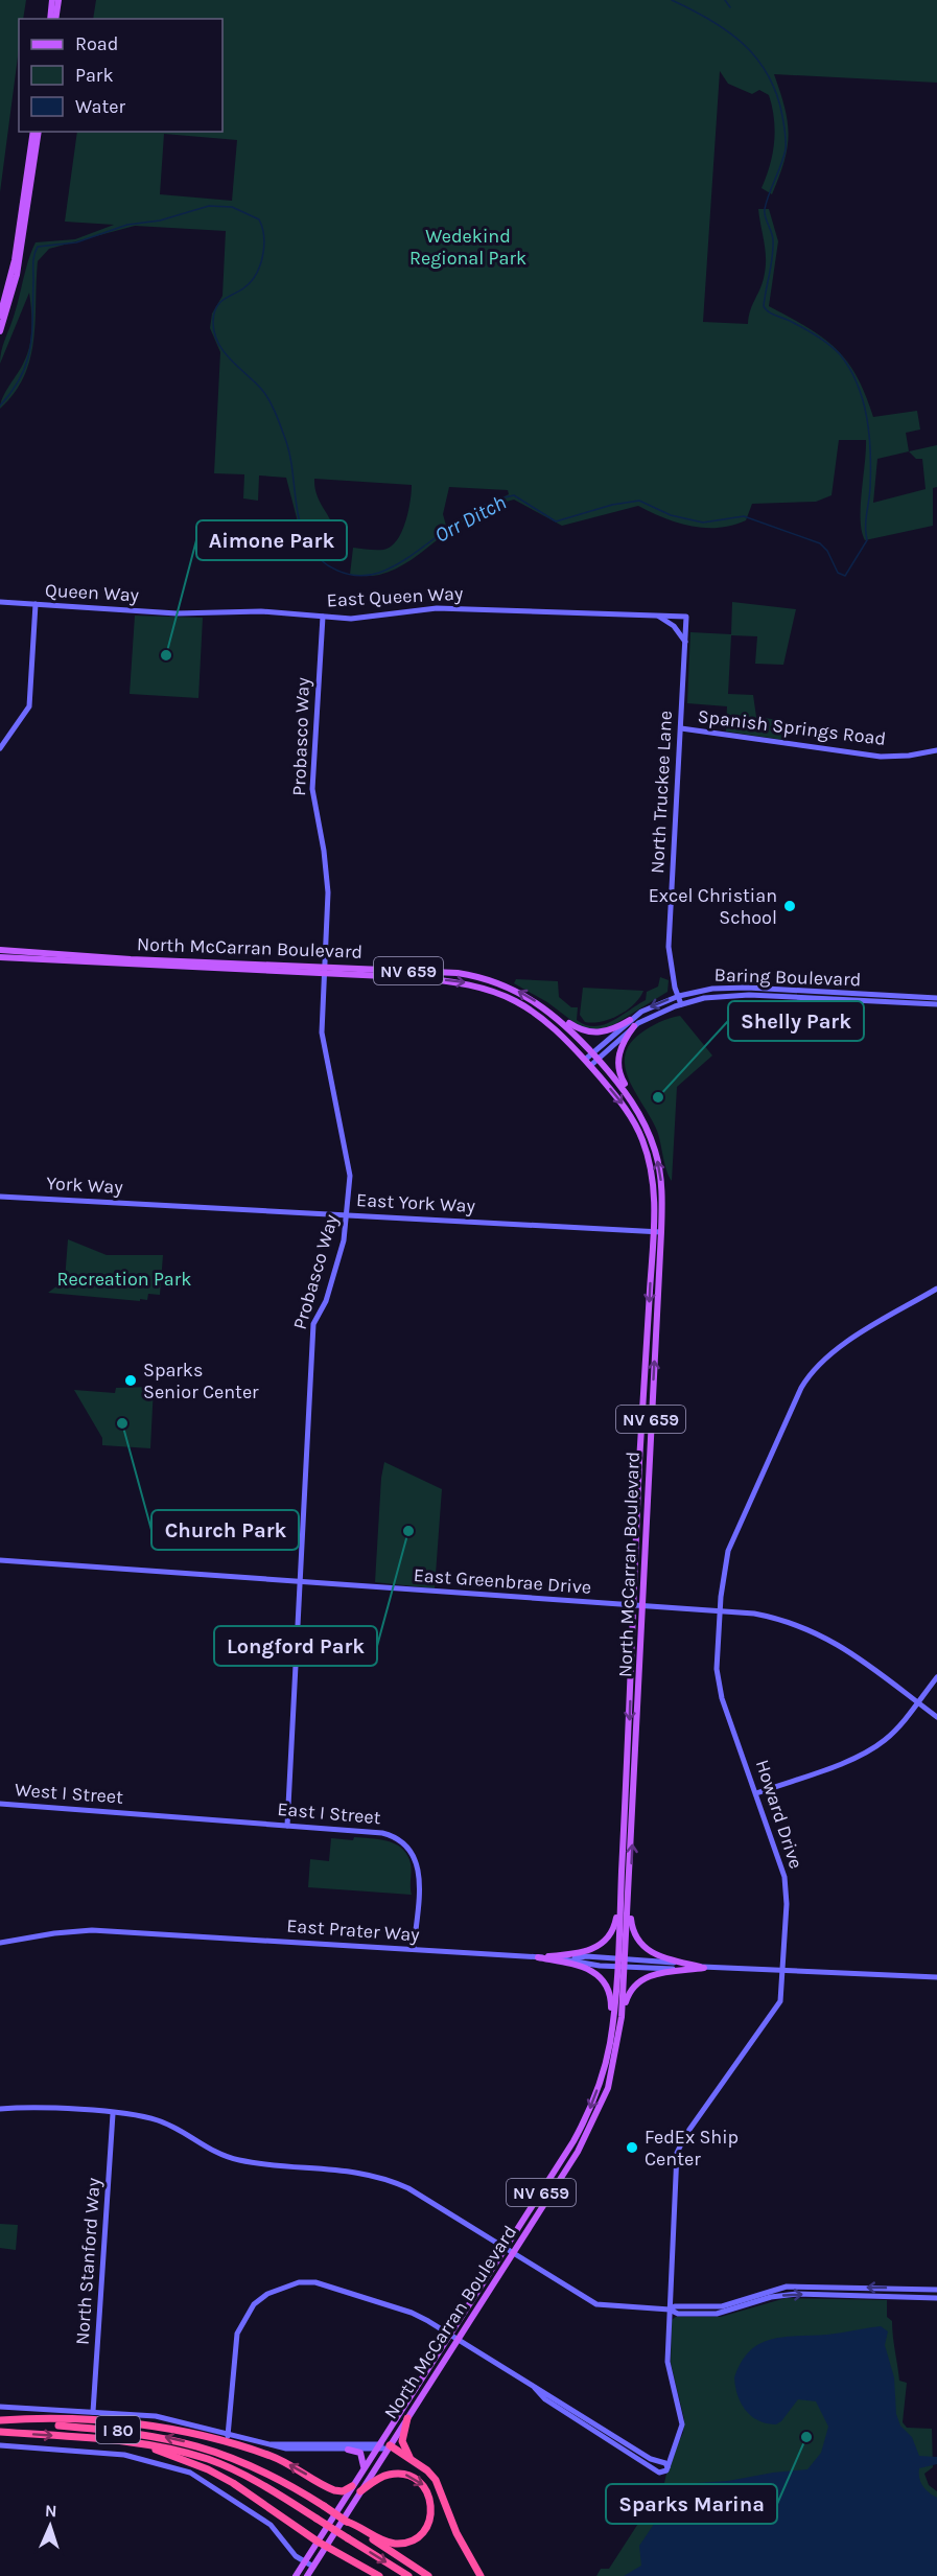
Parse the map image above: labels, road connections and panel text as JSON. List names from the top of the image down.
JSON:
{
  "streets": {
    "highway": ["I 80"],
    "main road": ["North McCarran Boulevard", "NV 659"],
    "street": [
      "Queen Way",
      "East Queen Way",
      "Spanish Springs Road",
      "Probasco Way",
      "North Truckee Lane",
      "Baring Boulevard",
      "York Way",
      "East York Way",
      "East Greenbrae Drive",
      "West I Street",
      "East I Street",
      "Howard Drive",
      "East Prater Way",
      "North Stanford Way"
    ]
  },
  "crossings": [
    ["Queen Way", "East Queen Way"],
    ["East Queen Way", "Probasco Way"],
    ["East Queen Way", "North Truckee Lane"],
    ["Spanish Springs Road", "North Truckee Lane"],
    ["Probasco Way", "North McCarran Boulevard"],
    ["Probasco Way", "East York Way"],
    ["Probasco Way", "East Greenbrae Drive"],
    ["Probasco Way", "East I Street"],
    ["North Truckee Lane", "Baring Boulevard"],
    ["North McCarran Boulevard", "NV 659"],
    ["North McCarran Boulevard", "Baring Boulevard"],
    ["North McCarran Boulevard", "East York Way"],
    ["North McCarran Boulevard", "East Greenbrae Drive"],
    ["North McCarran Boulevard", "East Prater Way"],
    ["North McCarran Boulevard", "I 80"],
    ["NV 659", "I 80"],
    ["York Way", "East York Way"],
    ["East Greenbrae Drive", "Howard Drive"],
    ["West I Street", "East I Street"],
    ["East I Street", "East Prater Way"],
    ["Howard Drive", "East Prater Way"]
  ],
  "water": ["Orr Ditch"],
  "parks": ["Wedekind Regional Park", "Recreation Park"],
  "places": [
    "Aimone Park",
    "Excel Christian School",
    "Shelly Park",
    "Sparks Senior Center",
    "Church Park",
    "Longford Park",
    "FedEx Ship Center",
    "Sparks Marina"
  ],
  "legend": ["Road", "Park", "Water"],
  "north": "top"
}
